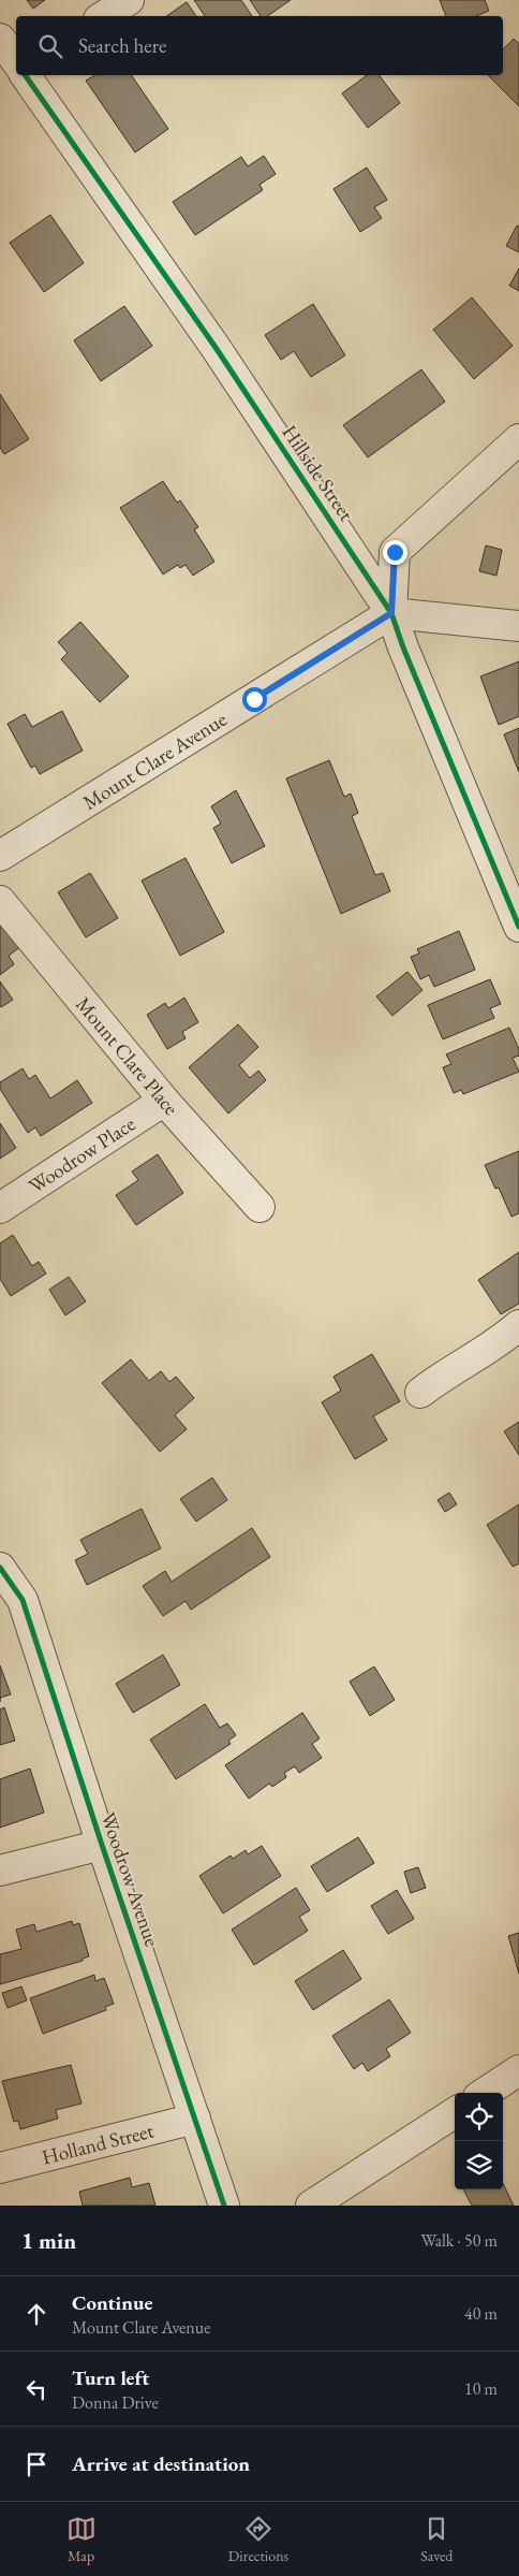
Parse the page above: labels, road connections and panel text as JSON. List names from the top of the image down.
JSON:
{
  "streets": {
    "street": [
      "Hillside Street",
      "Mount Clare Avenue",
      "Mount Clare Place",
      "Woodrow Place",
      "Woodrow Avenue",
      "Holland Street"
    ]
  },
  "crossings": [
    ["Hillside Street", "Mount Clare Avenue"],
    ["Mount Clare Place", "Woodrow Place"],
    ["Woodrow Avenue", "Holland Street"]
  ],
  "page": {
    "search": "Search here",
    "heading": ["1 min", "Walk · 50 m"],
    "list": [
      ["Continue", "Mount Clare Avenue", "40 m"],
      ["Turn left", "Donna Drive", "10 m"],
      "Arrive at destination"
    ],
    "nav": ["Map", "Directions", "Saved"]
  }
}
